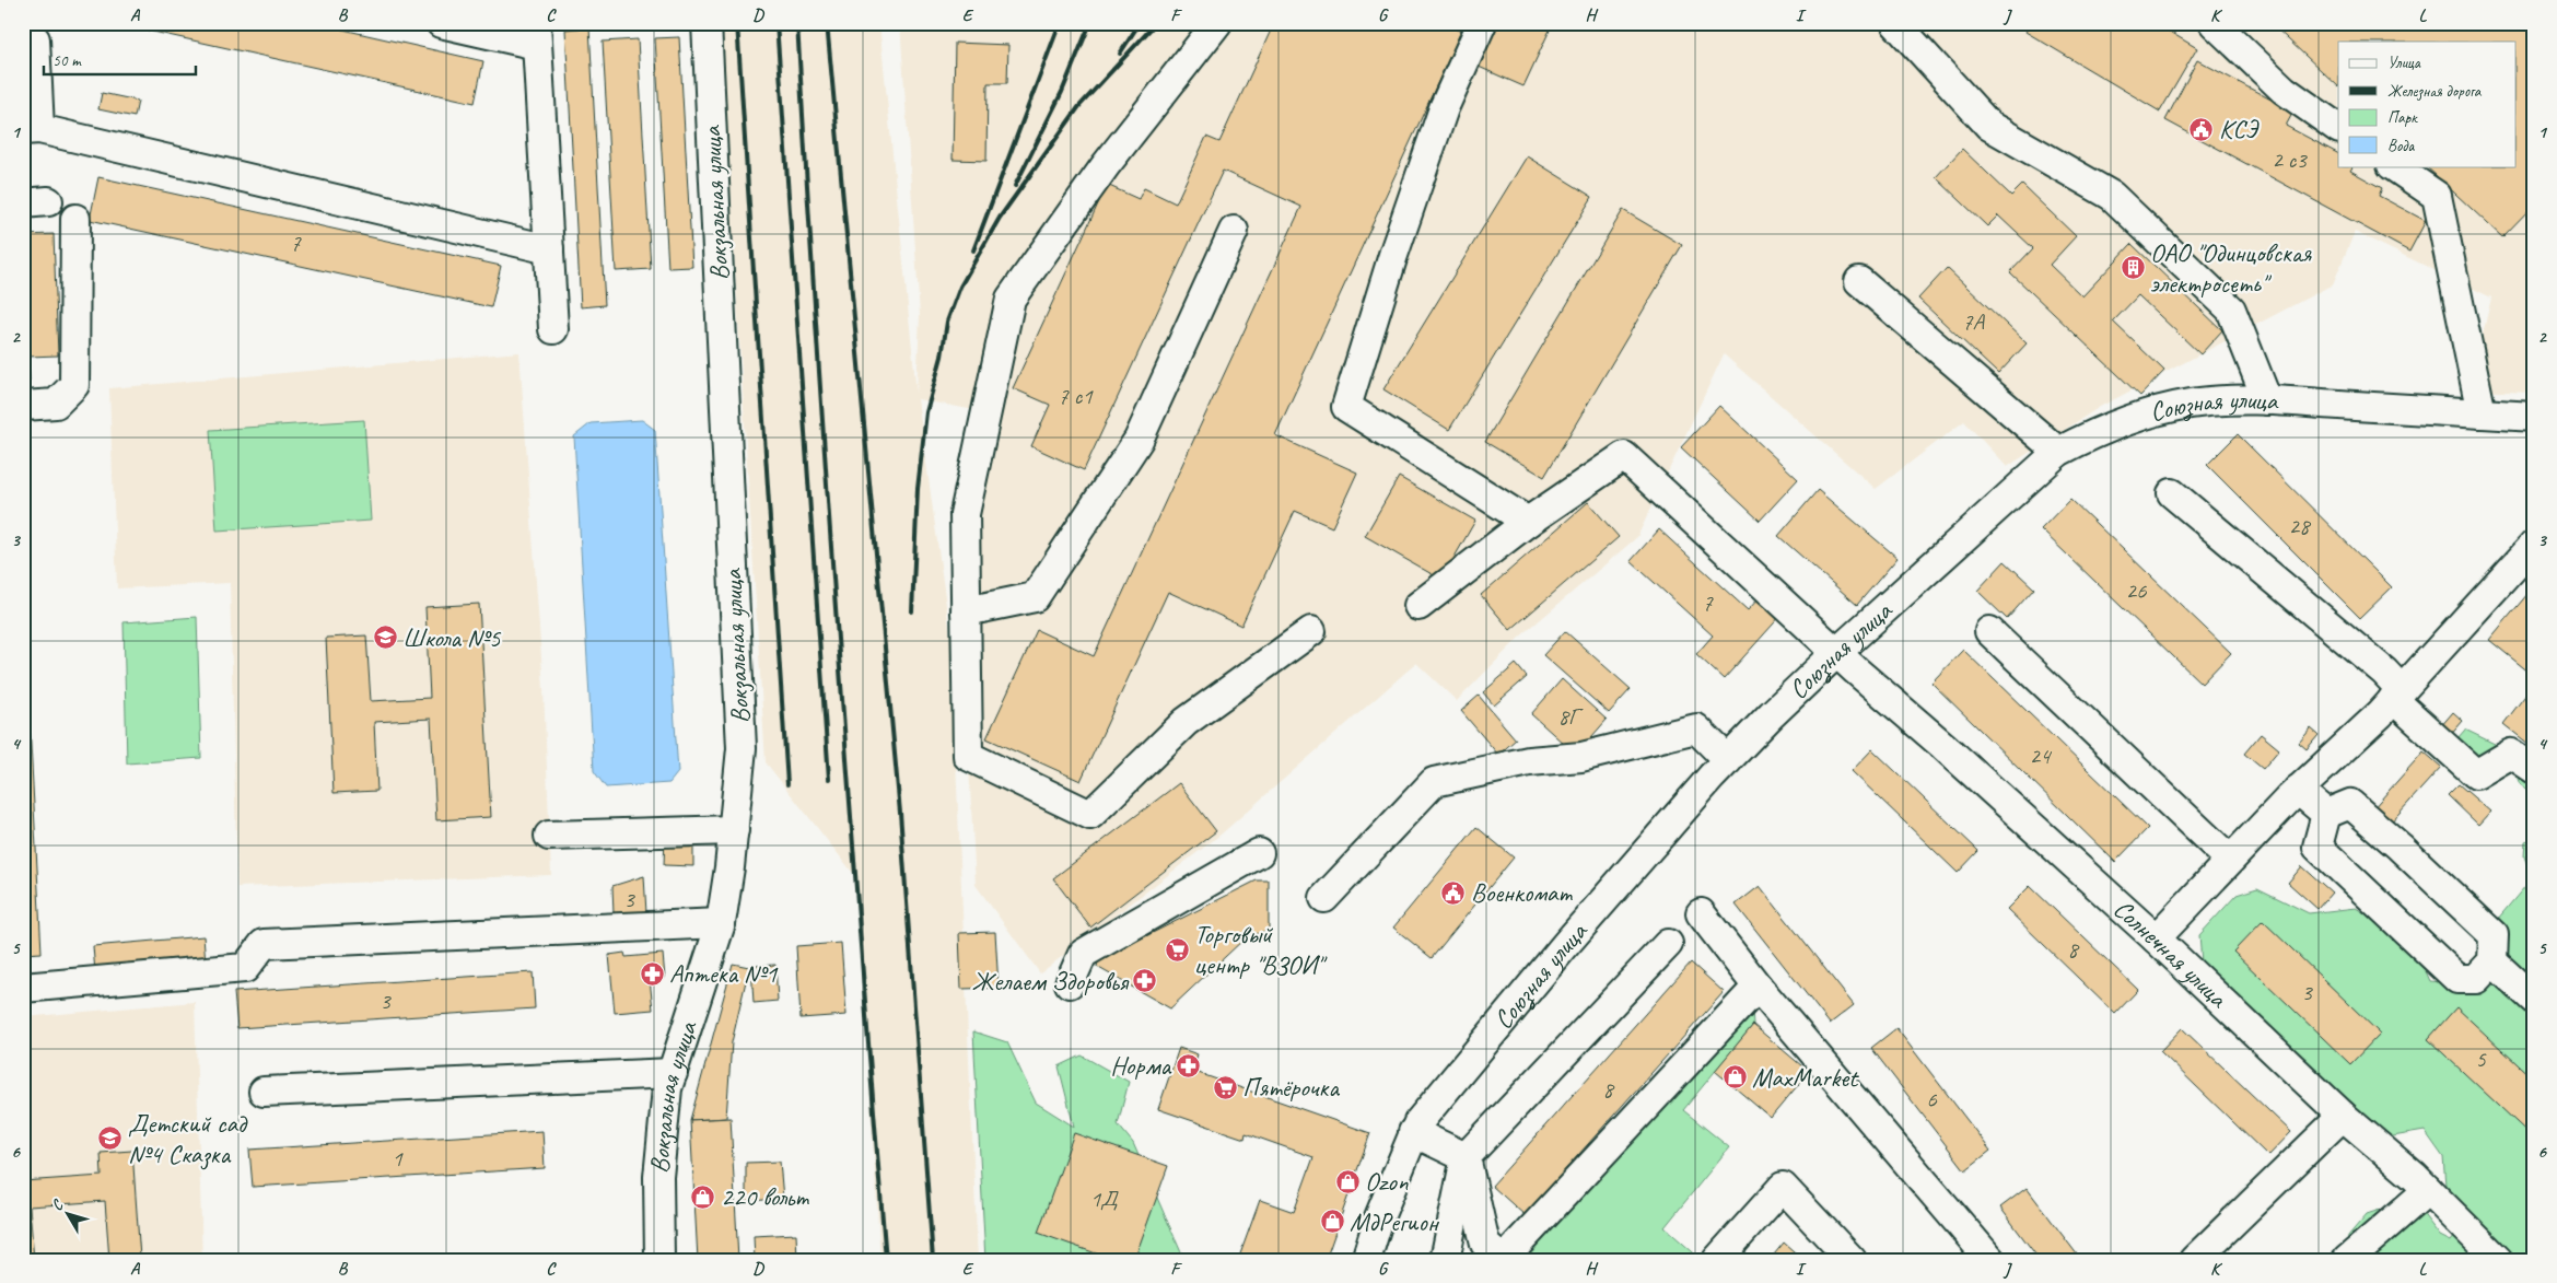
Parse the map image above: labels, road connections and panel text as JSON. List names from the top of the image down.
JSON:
{
  "streets": {
    "street": ["Вокзальная улица", "Союзная улица", "Солнечная улица"]
  },
  "crossings": [
    ["Союзная улица", "Солнечная улица"]
  ],
  "places": {
    "public building": ["КСЭ", "Военкомат"],
    "building": ["ОАО \"Одинцовская электросеть\""],
    "school or university": ["Школа №5", "Детский сад №4 Сказка"],
    "supermarket": ["Торговый центр \"ВЗОИ\"", "Пятёрочка"],
    "pharmacy": ["Аптека №1", "Желаем Здоровья", "Норма"],
    "shop": [
      "MaxMarket",
      "Ozon",
      "220 вольт",
      "МдРегион"
    ]
  },
  "house_numbers": [
    "2 с3",
    "7",
    "7А",
    "7 с1",
    "28",
    "26",
    "7",
    "8Г",
    "24",
    "3",
    "8",
    "3",
    "3",
    "5",
    "8",
    "6",
    "1",
    "1Д"
  ],
  "legend": [
    "Улица",
    "Железная дорога",
    "Парк",
    "Вода"
  ],
  "scale_bar": "50 m",
  "north": "top left",
  "grid": {
    "columns": [
      "A",
      "B",
      "C",
      "D",
      "E",
      "F",
      "G",
      "H",
      "I",
      "J",
      "K",
      "L"
    ],
    "rows": [
      "1",
      "2",
      "3",
      "4",
      "5",
      "6"
    ]
  }
}
